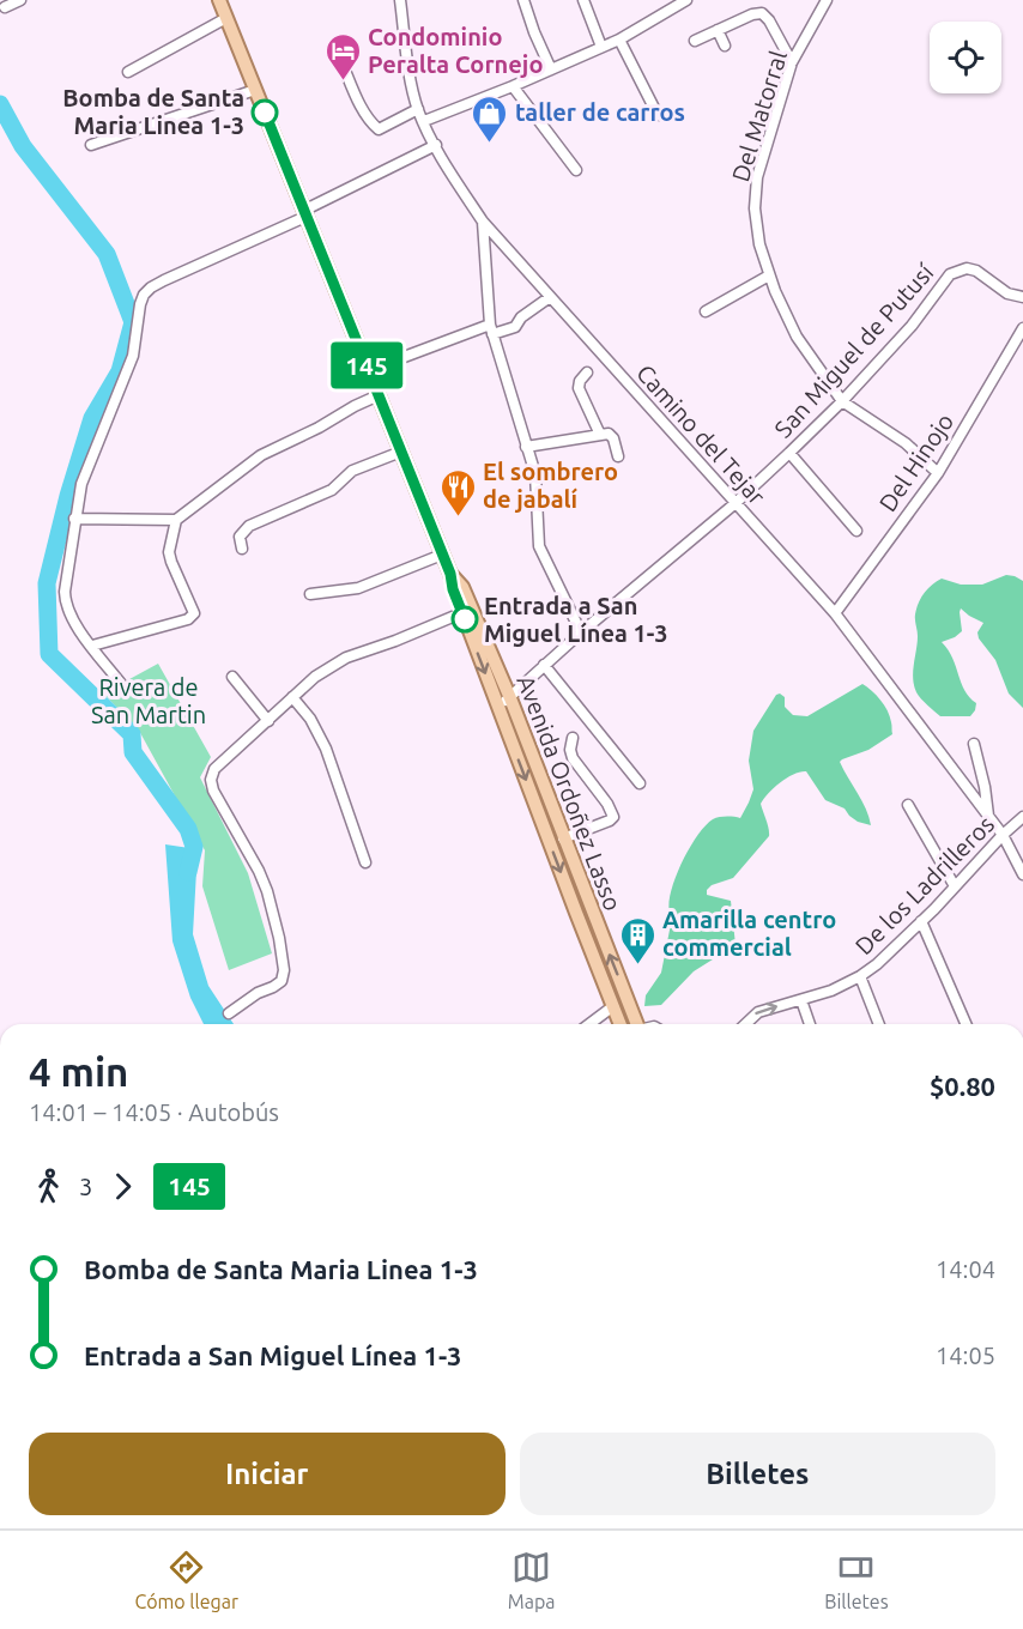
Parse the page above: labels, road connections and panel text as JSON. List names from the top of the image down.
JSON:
{
  "streets": {
    "main road": ["Avenida Ordoñez Lasso"],
    "street": [
      "Del Matorral",
      "San Miguel de Putusí",
      "Camino del Tejar",
      "Del Hinojo",
      "De los Ladrilleros"
    ]
  },
  "crossings": [
    ["Del Matorral", "San Miguel de Putusí"],
    ["San Miguel de Putusí", "Camino del Tejar"],
    ["San Miguel de Putusí", "Avenida Ordoñez Lasso"],
    ["Camino del Tejar", "Del Hinojo"],
    ["Camino del Tejar", "De los Ladrilleros"]
  ],
  "parks": ["Rivera de San Martin"],
  "places": {
    "hotel": ["Condominio Peralta Cornejo"],
    "other": ["Bomba de Santa Maria Linea 1-3", "Entrada a San Miguel Línea 1-3"],
    "shop": ["taller de carros"],
    "restaurant": ["El sombrero de jabalí"],
    "building": ["Amarilla centro commercial"]
  },
  "lines": ["bus line 145"],
  "page": {
    "on_map": "145",
    "heading": ["4 min", "14:01 – 14:05 · Autobús", "$0.80"],
    "legs": ["3", "145"],
    "list": [
      {
        "name": "Bomba de Santa Maria Linea 1-3",
        "value": "14:04"
      },
      {
        "name": "Entrada a San Miguel Línea 1-3",
        "value": "14:05"
      }
    ],
    "buttons": ["Iniciar", "Billetes"],
    "tabs": ["Cómo llegar", "Mapa", "Billetes"]
  }
}
